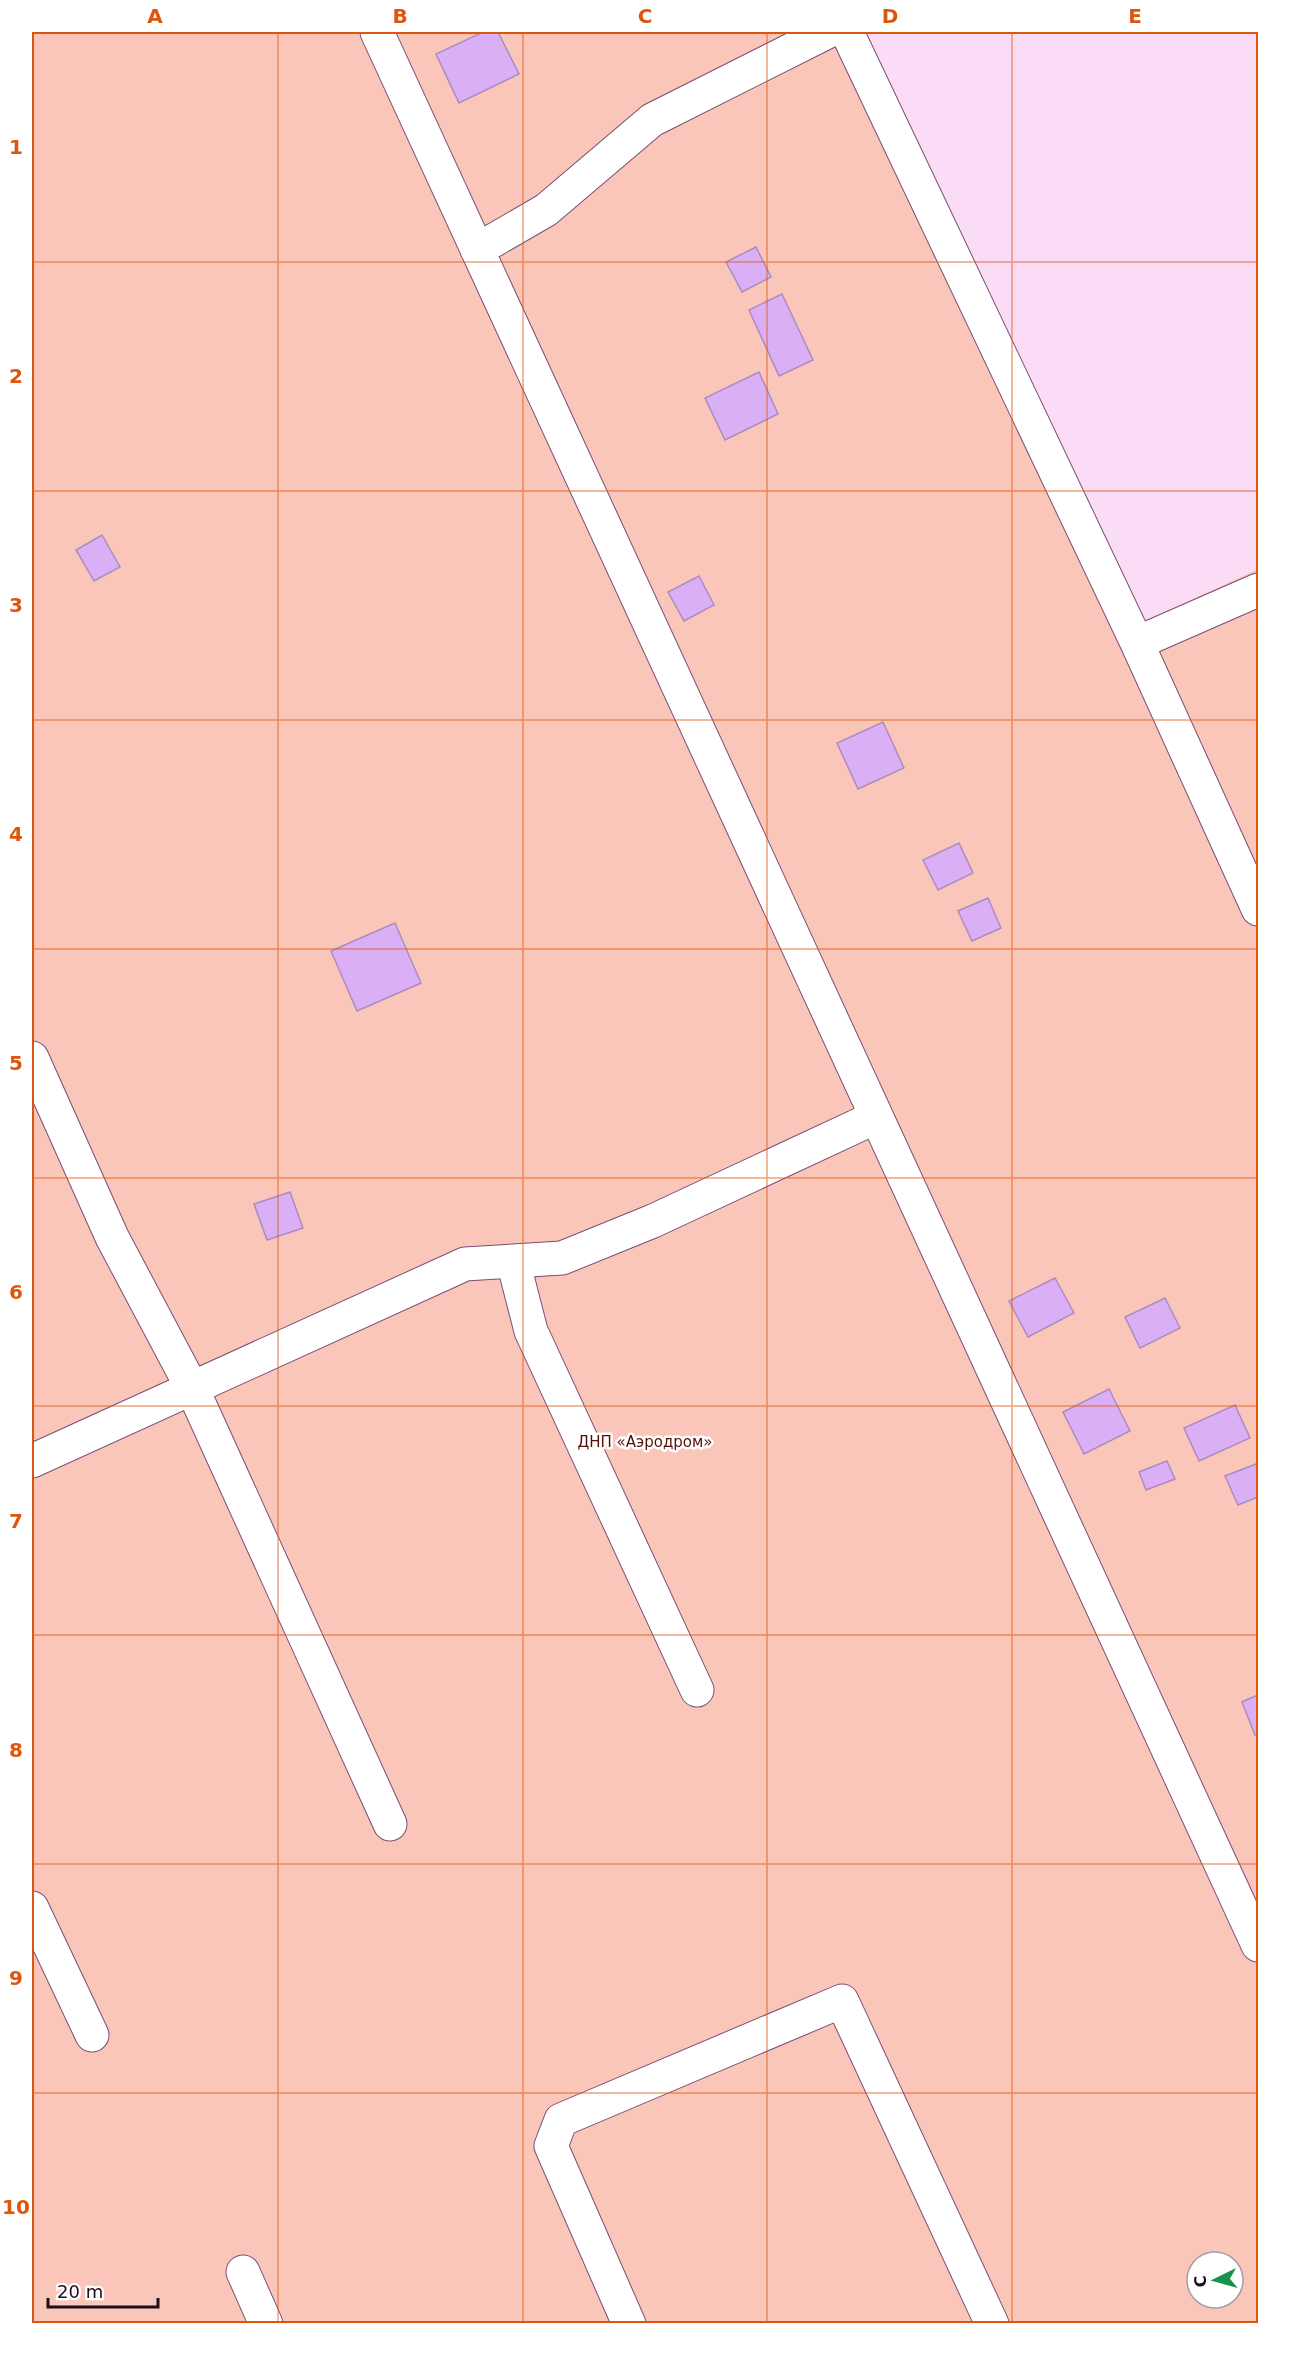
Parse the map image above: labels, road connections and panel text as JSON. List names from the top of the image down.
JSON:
{
  "parks": ["ДНП «Аэродром»"],
  "scale_bar": "20 m",
  "north": "left",
  "grid": {
    "columns": [
      "A",
      "B",
      "C",
      "D",
      "E"
    ],
    "rows": [
      "1",
      "2",
      "3",
      "4",
      "5",
      "6",
      "7",
      "8",
      "9",
      "10"
    ]
  }
}
